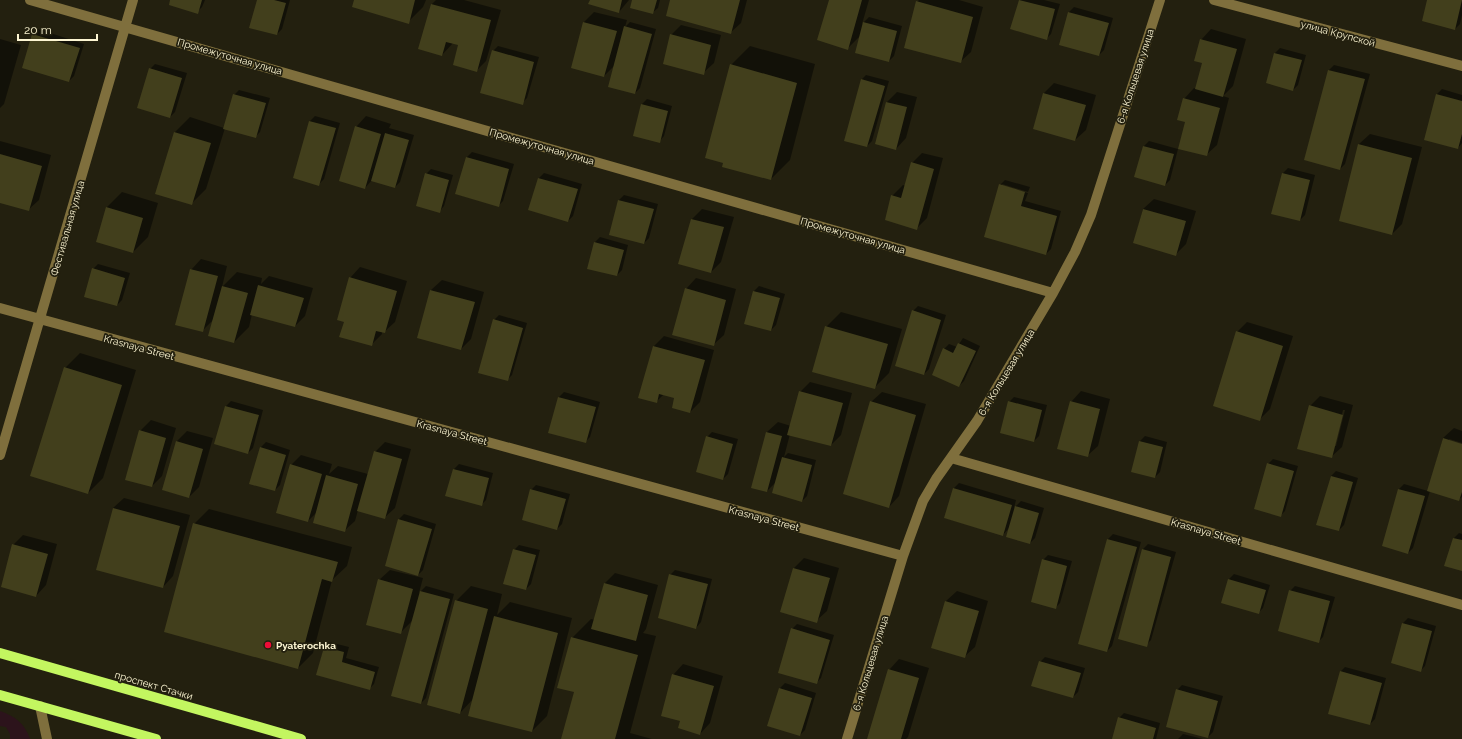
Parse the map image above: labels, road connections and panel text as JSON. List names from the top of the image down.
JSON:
{
  "streets": {
    "main road": ["проспект Стачки"],
    "street": [
      "улица Крупской",
      "Промежуточная улица",
      "6-я Кольцевая улица",
      "Фестивальная улица",
      "Krasnaya Street"
    ]
  },
  "crossings": [
    ["Промежуточная улица", "6-я Кольцевая улица"],
    ["Промежуточная улица", "Фестивальная улица"],
    ["6-я Кольцевая улица", "Krasnaya Street"],
    ["Фестивальная улица", "Krasnaya Street"]
  ],
  "places": ["Pyaterochka"],
  "scale_bar": "20 m"
}
